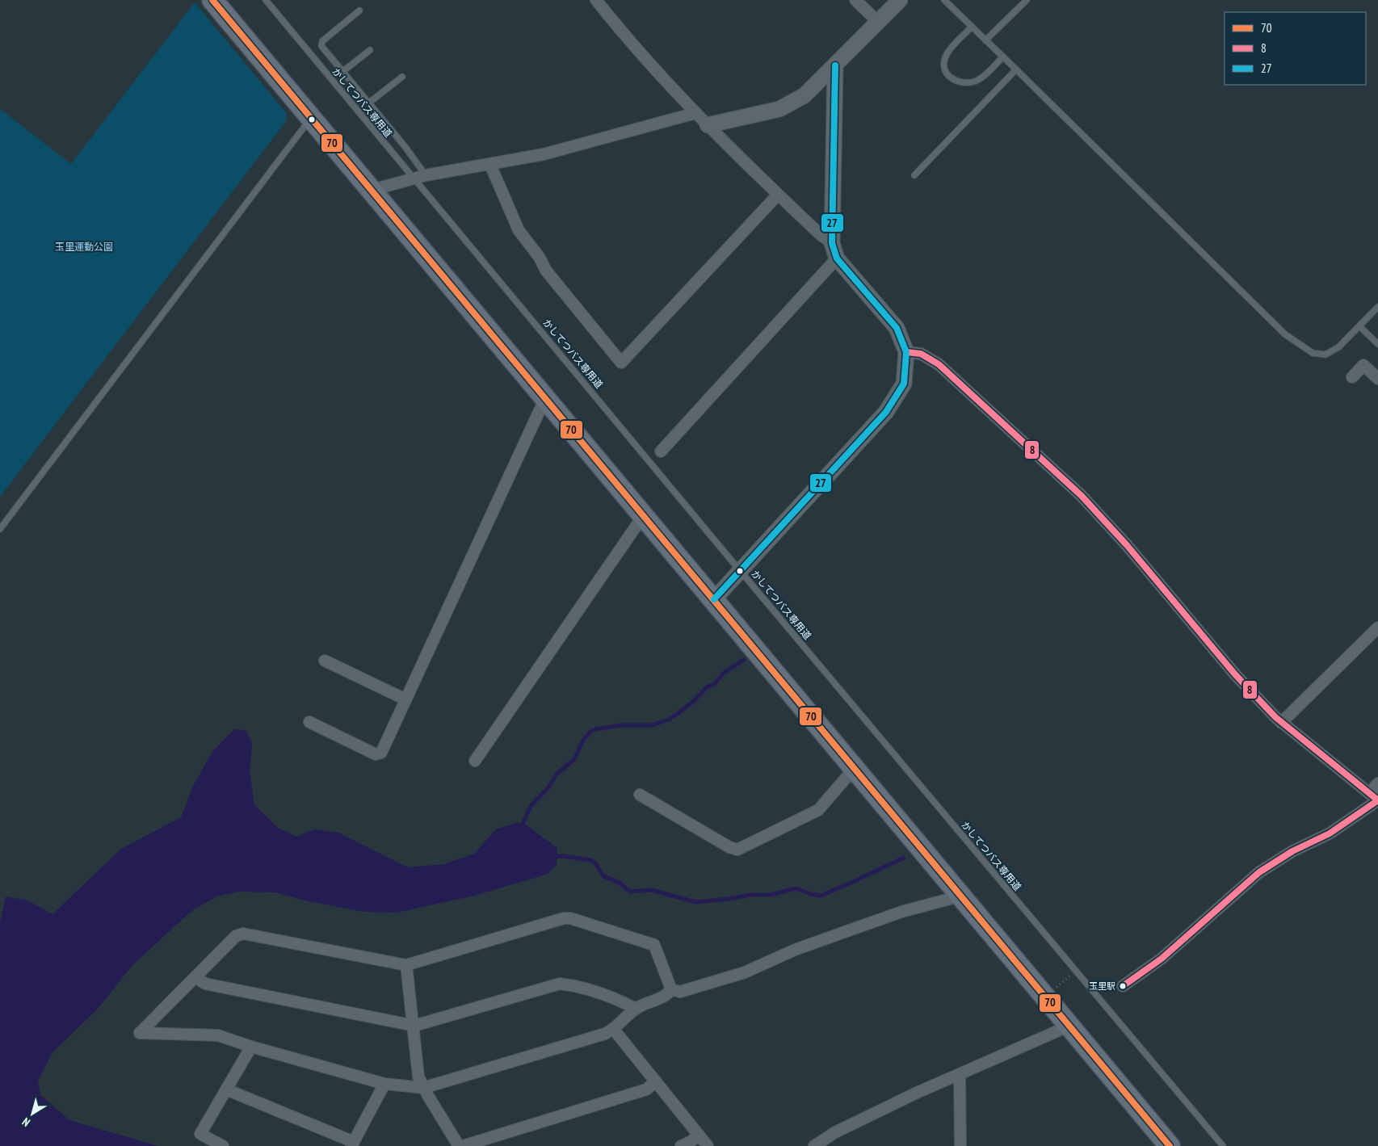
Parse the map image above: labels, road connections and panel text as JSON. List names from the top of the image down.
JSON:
{
  "streets": {
    "lane": ["かしてつバス専用道"]
  },
  "parks": ["玉里運動公園"],
  "places": ["玉里駅"],
  "lines": ["transit line 70", "transit line 27", "transit line 8"],
  "legend": ["70", "8", "27"],
  "north": "bottom left"
}
